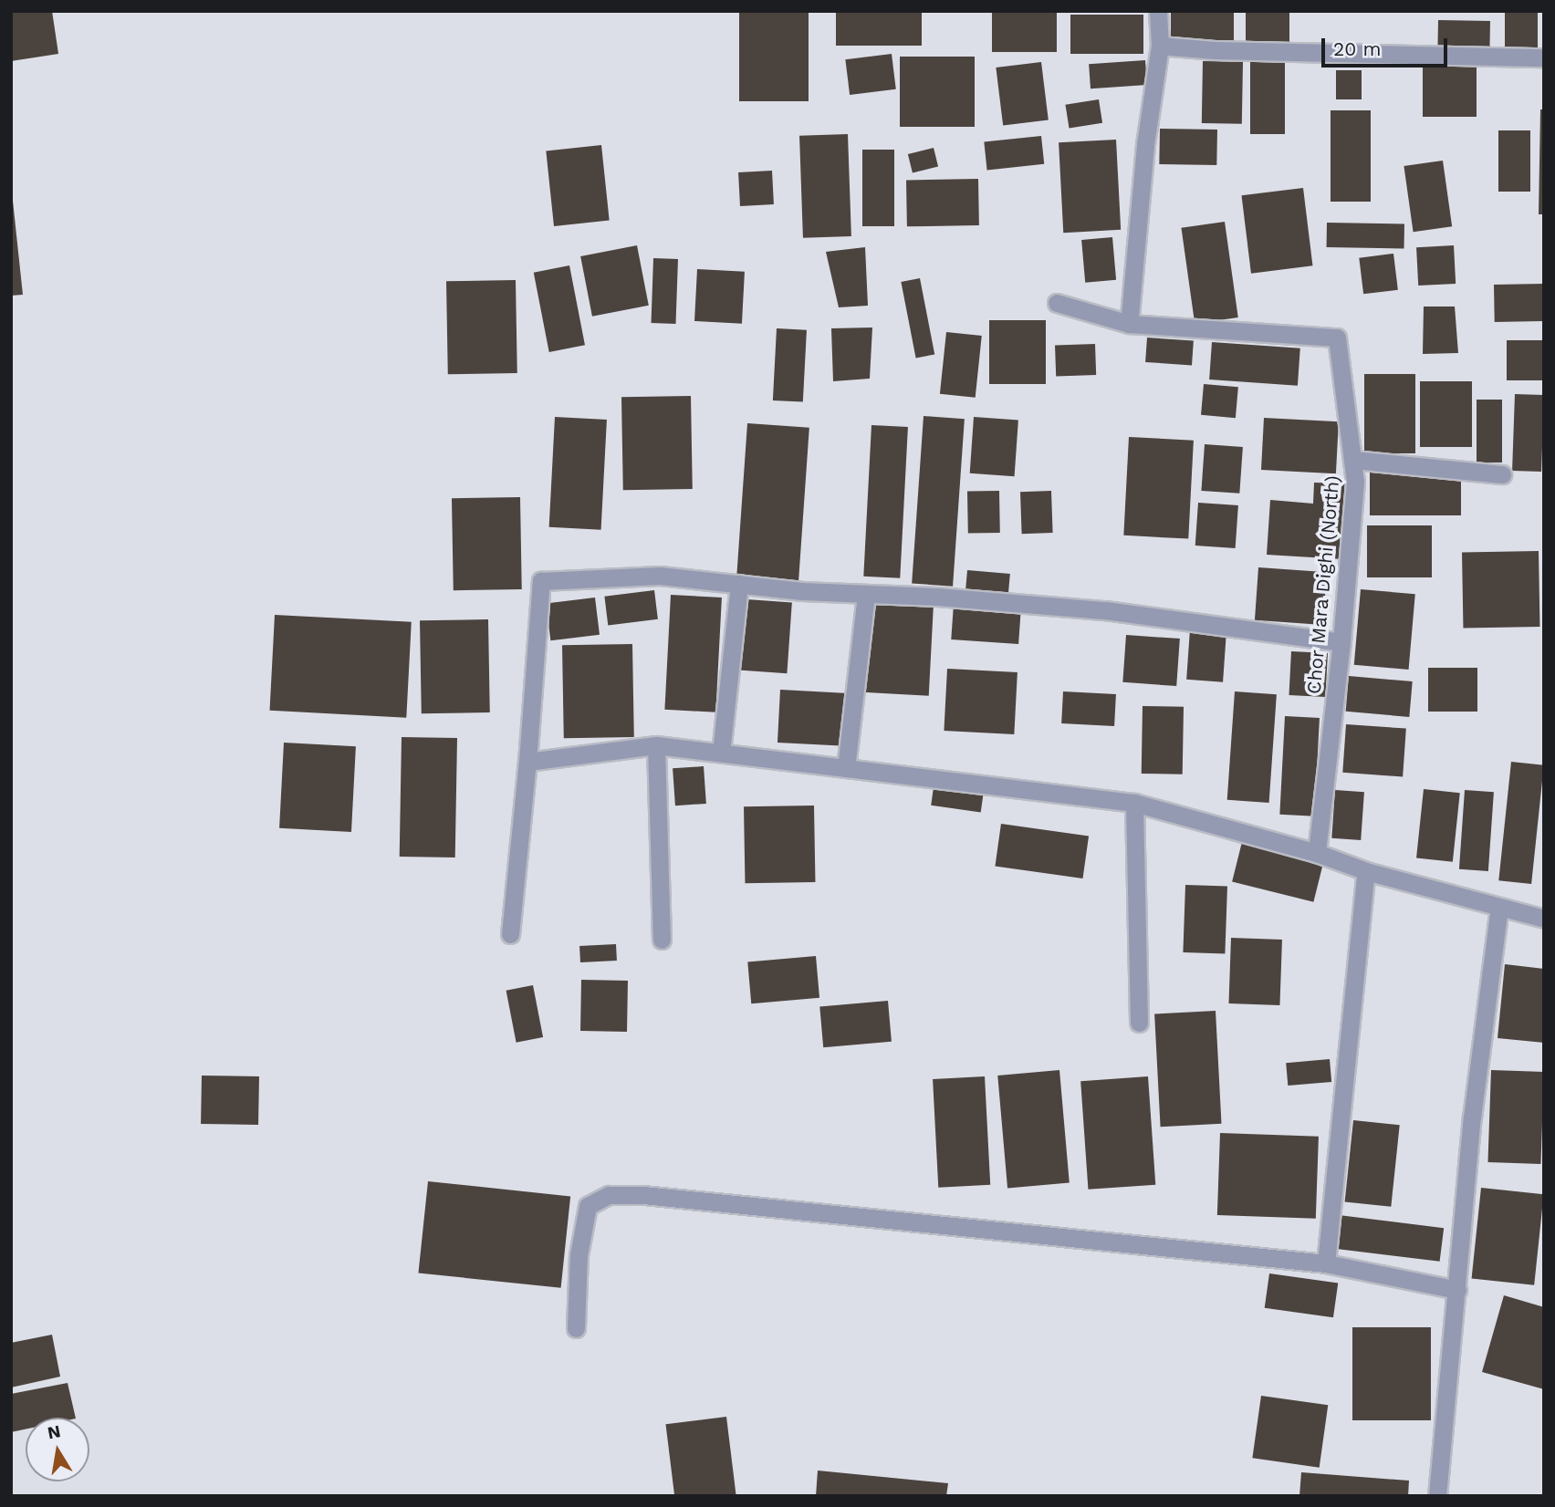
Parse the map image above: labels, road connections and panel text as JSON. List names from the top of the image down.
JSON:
{
  "streets": {
    "street": ["Chor Mara Dighi (North)"]
  },
  "scale_bar": "20 m",
  "north": "top"
}
